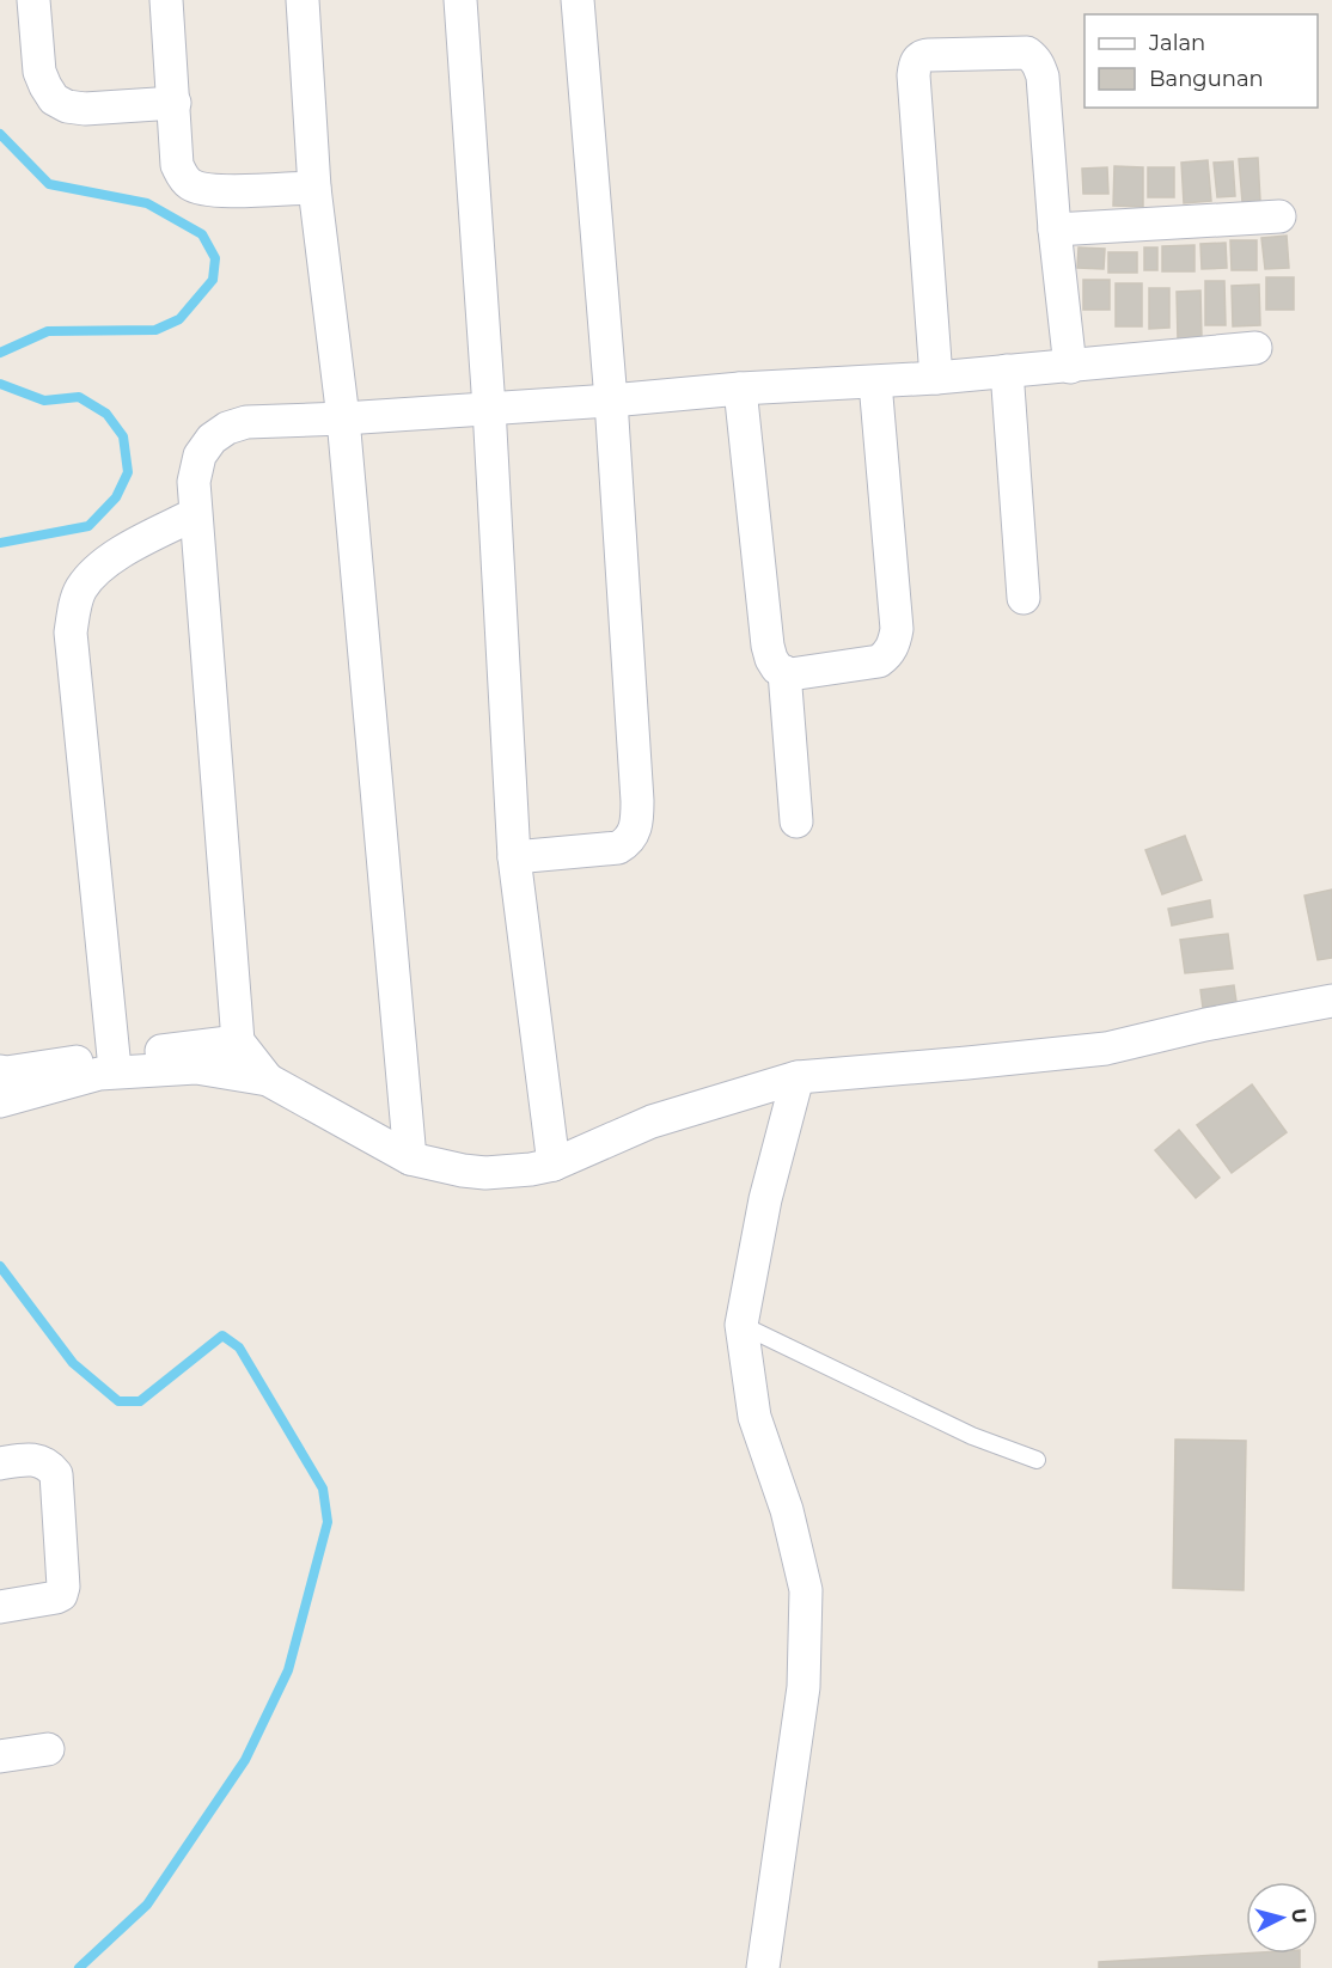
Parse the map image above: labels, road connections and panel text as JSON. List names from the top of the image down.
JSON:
{
  "legend": ["Jalan", "Bangunan"],
  "north": "right"
}
